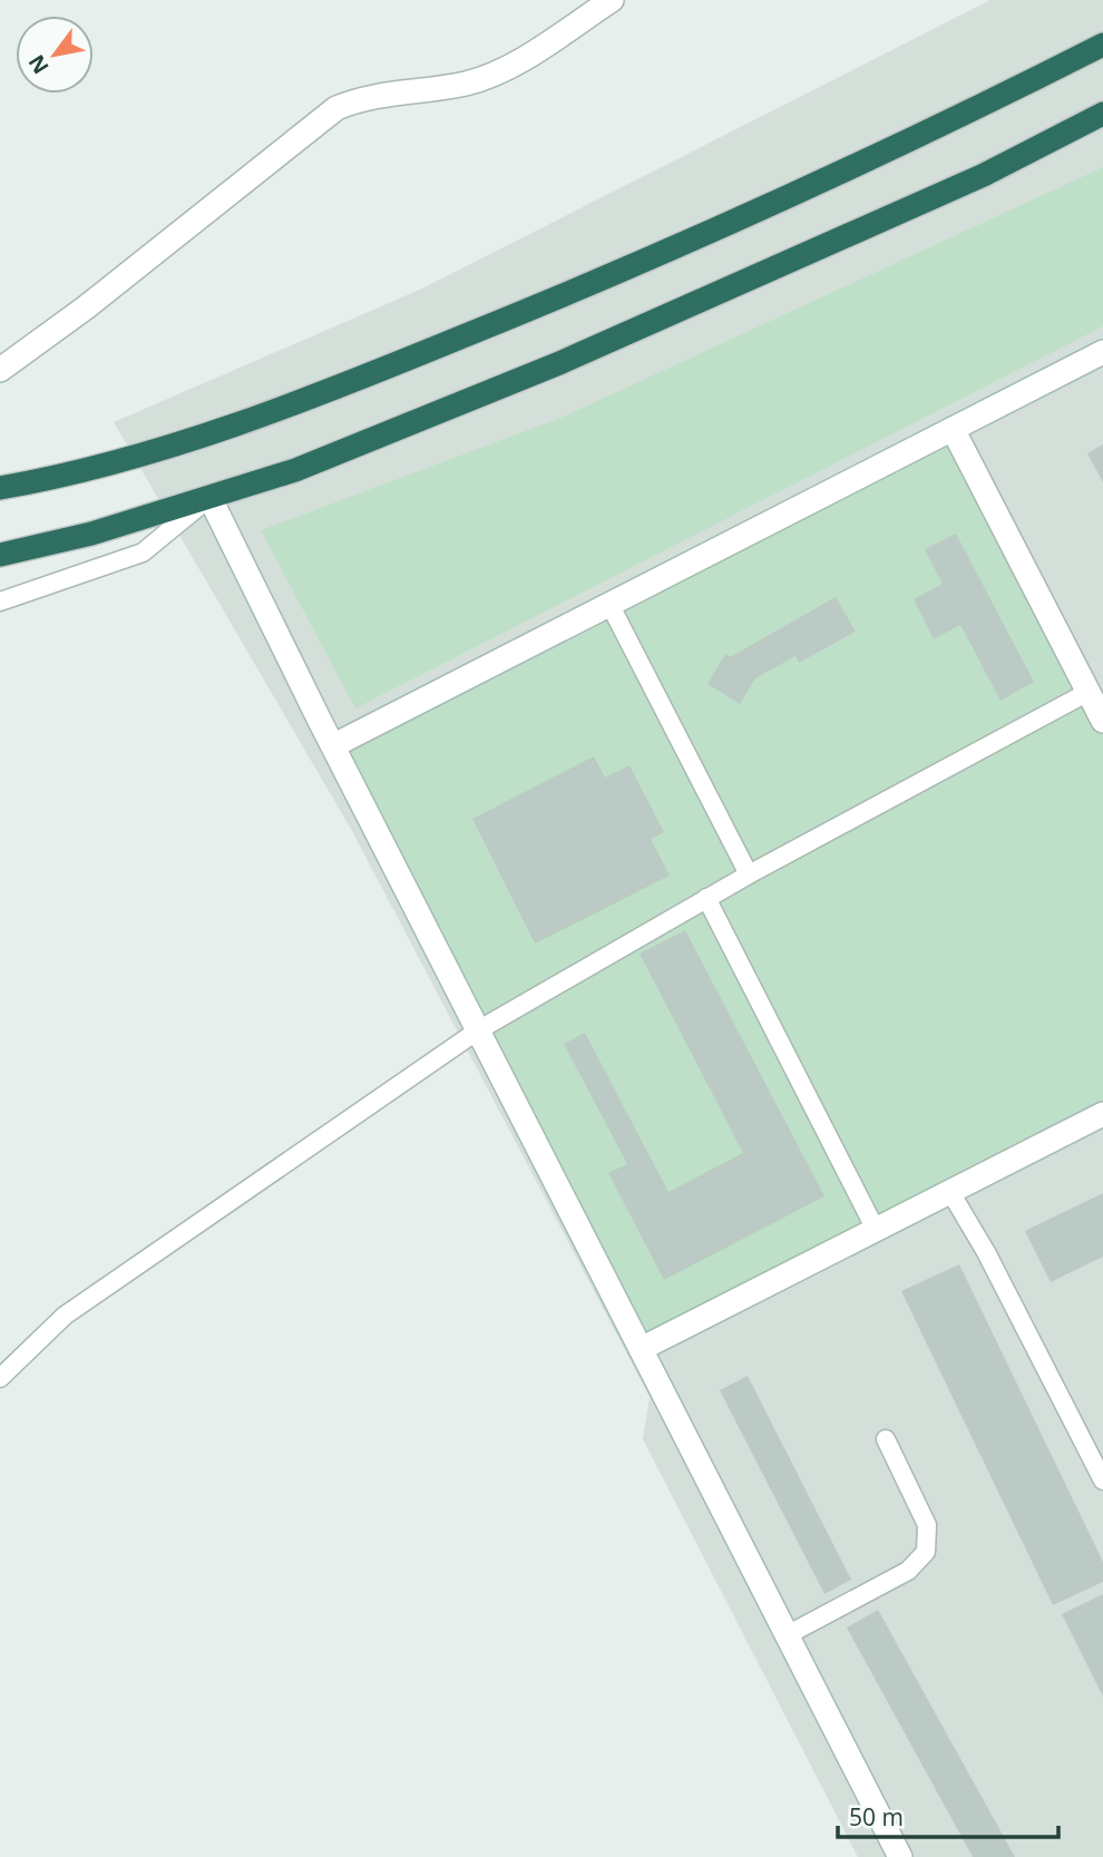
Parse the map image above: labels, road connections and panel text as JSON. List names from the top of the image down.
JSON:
{
  "scale_bar": "50 m",
  "north": "bottom left"
}
